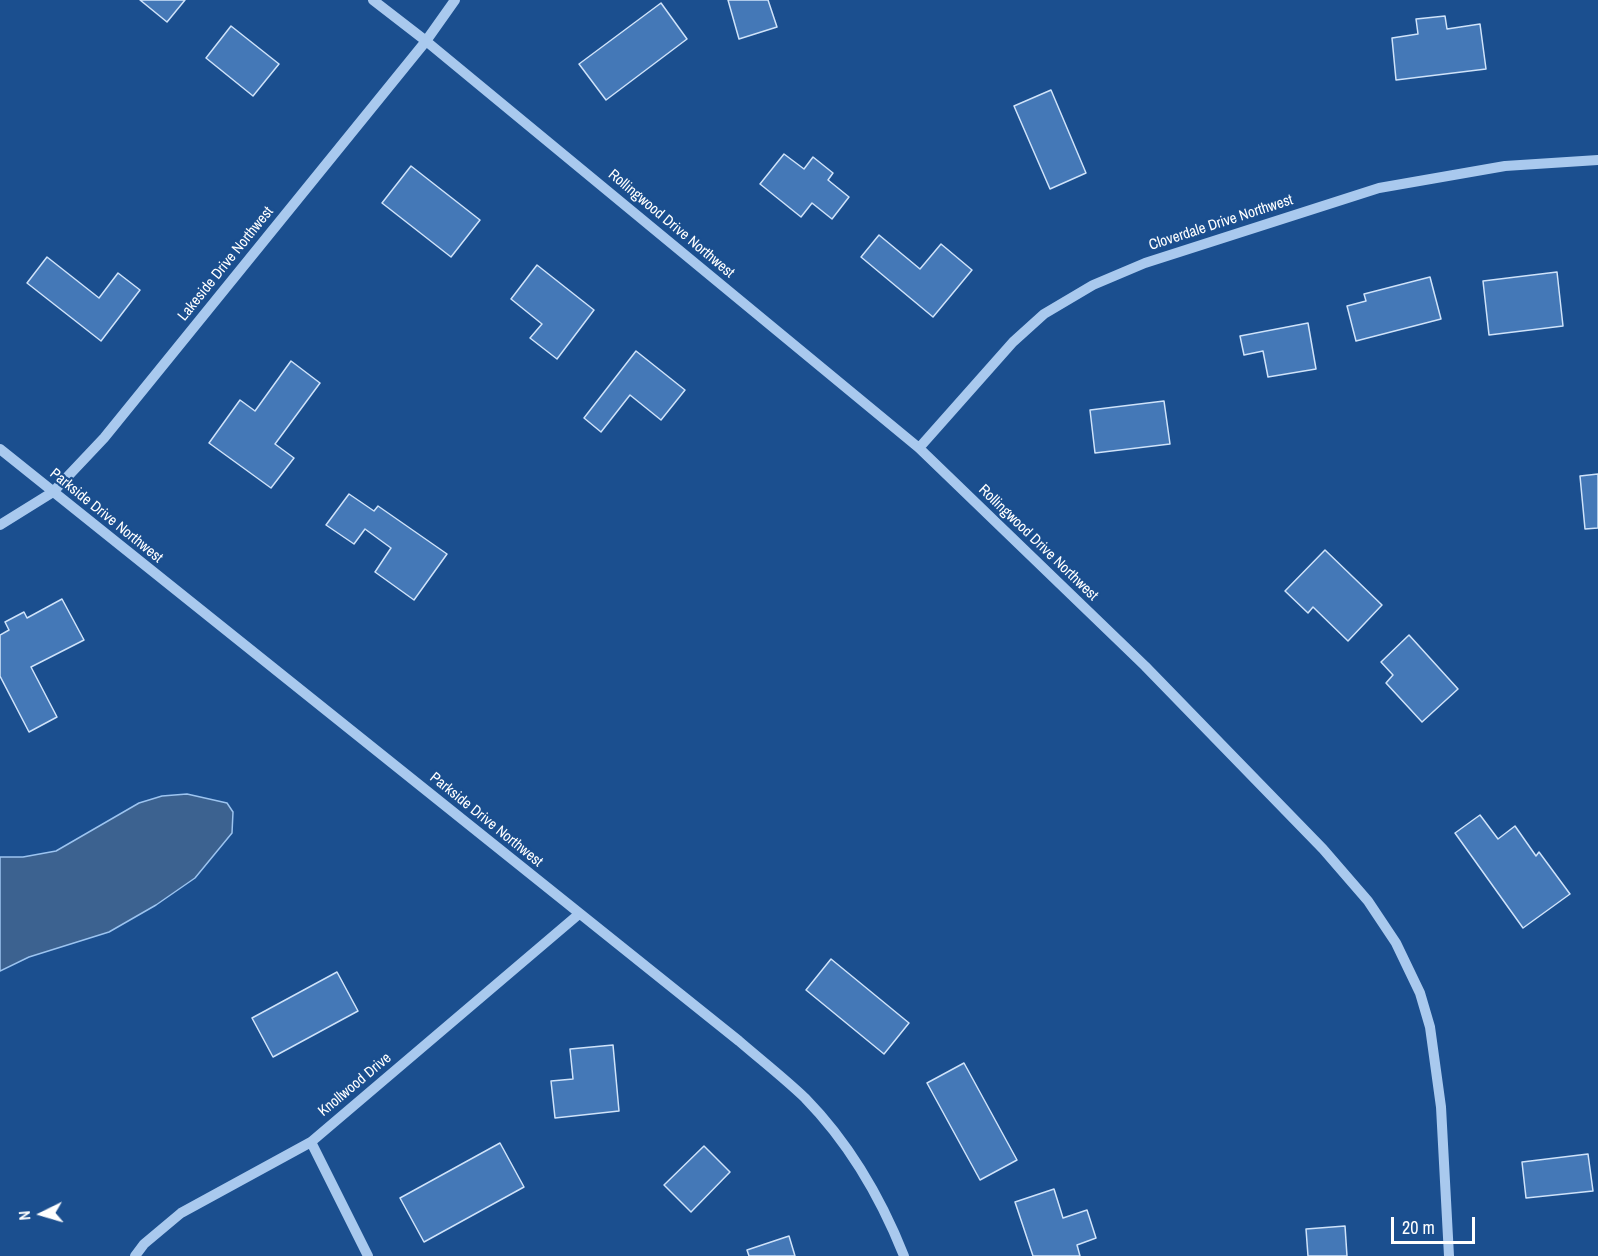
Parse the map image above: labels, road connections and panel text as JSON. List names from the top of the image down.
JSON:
{
  "streets": {
    "street": [
      "Cloverdale Drive Northwest",
      "Rollingwood Drive Northwest",
      "Lakeside Drive Northwest",
      "Parkside Drive Northwest",
      "Knollwood Drive"
    ]
  },
  "crossings": [
    ["Cloverdale Drive Northwest", "Rollingwood Drive Northwest"],
    ["Rollingwood Drive Northwest", "Lakeside Drive Northwest"],
    ["Lakeside Drive Northwest", "Parkside Drive Northwest"],
    ["Parkside Drive Northwest", "Knollwood Drive"]
  ],
  "scale_bar": "20 m",
  "north": "left"
}
